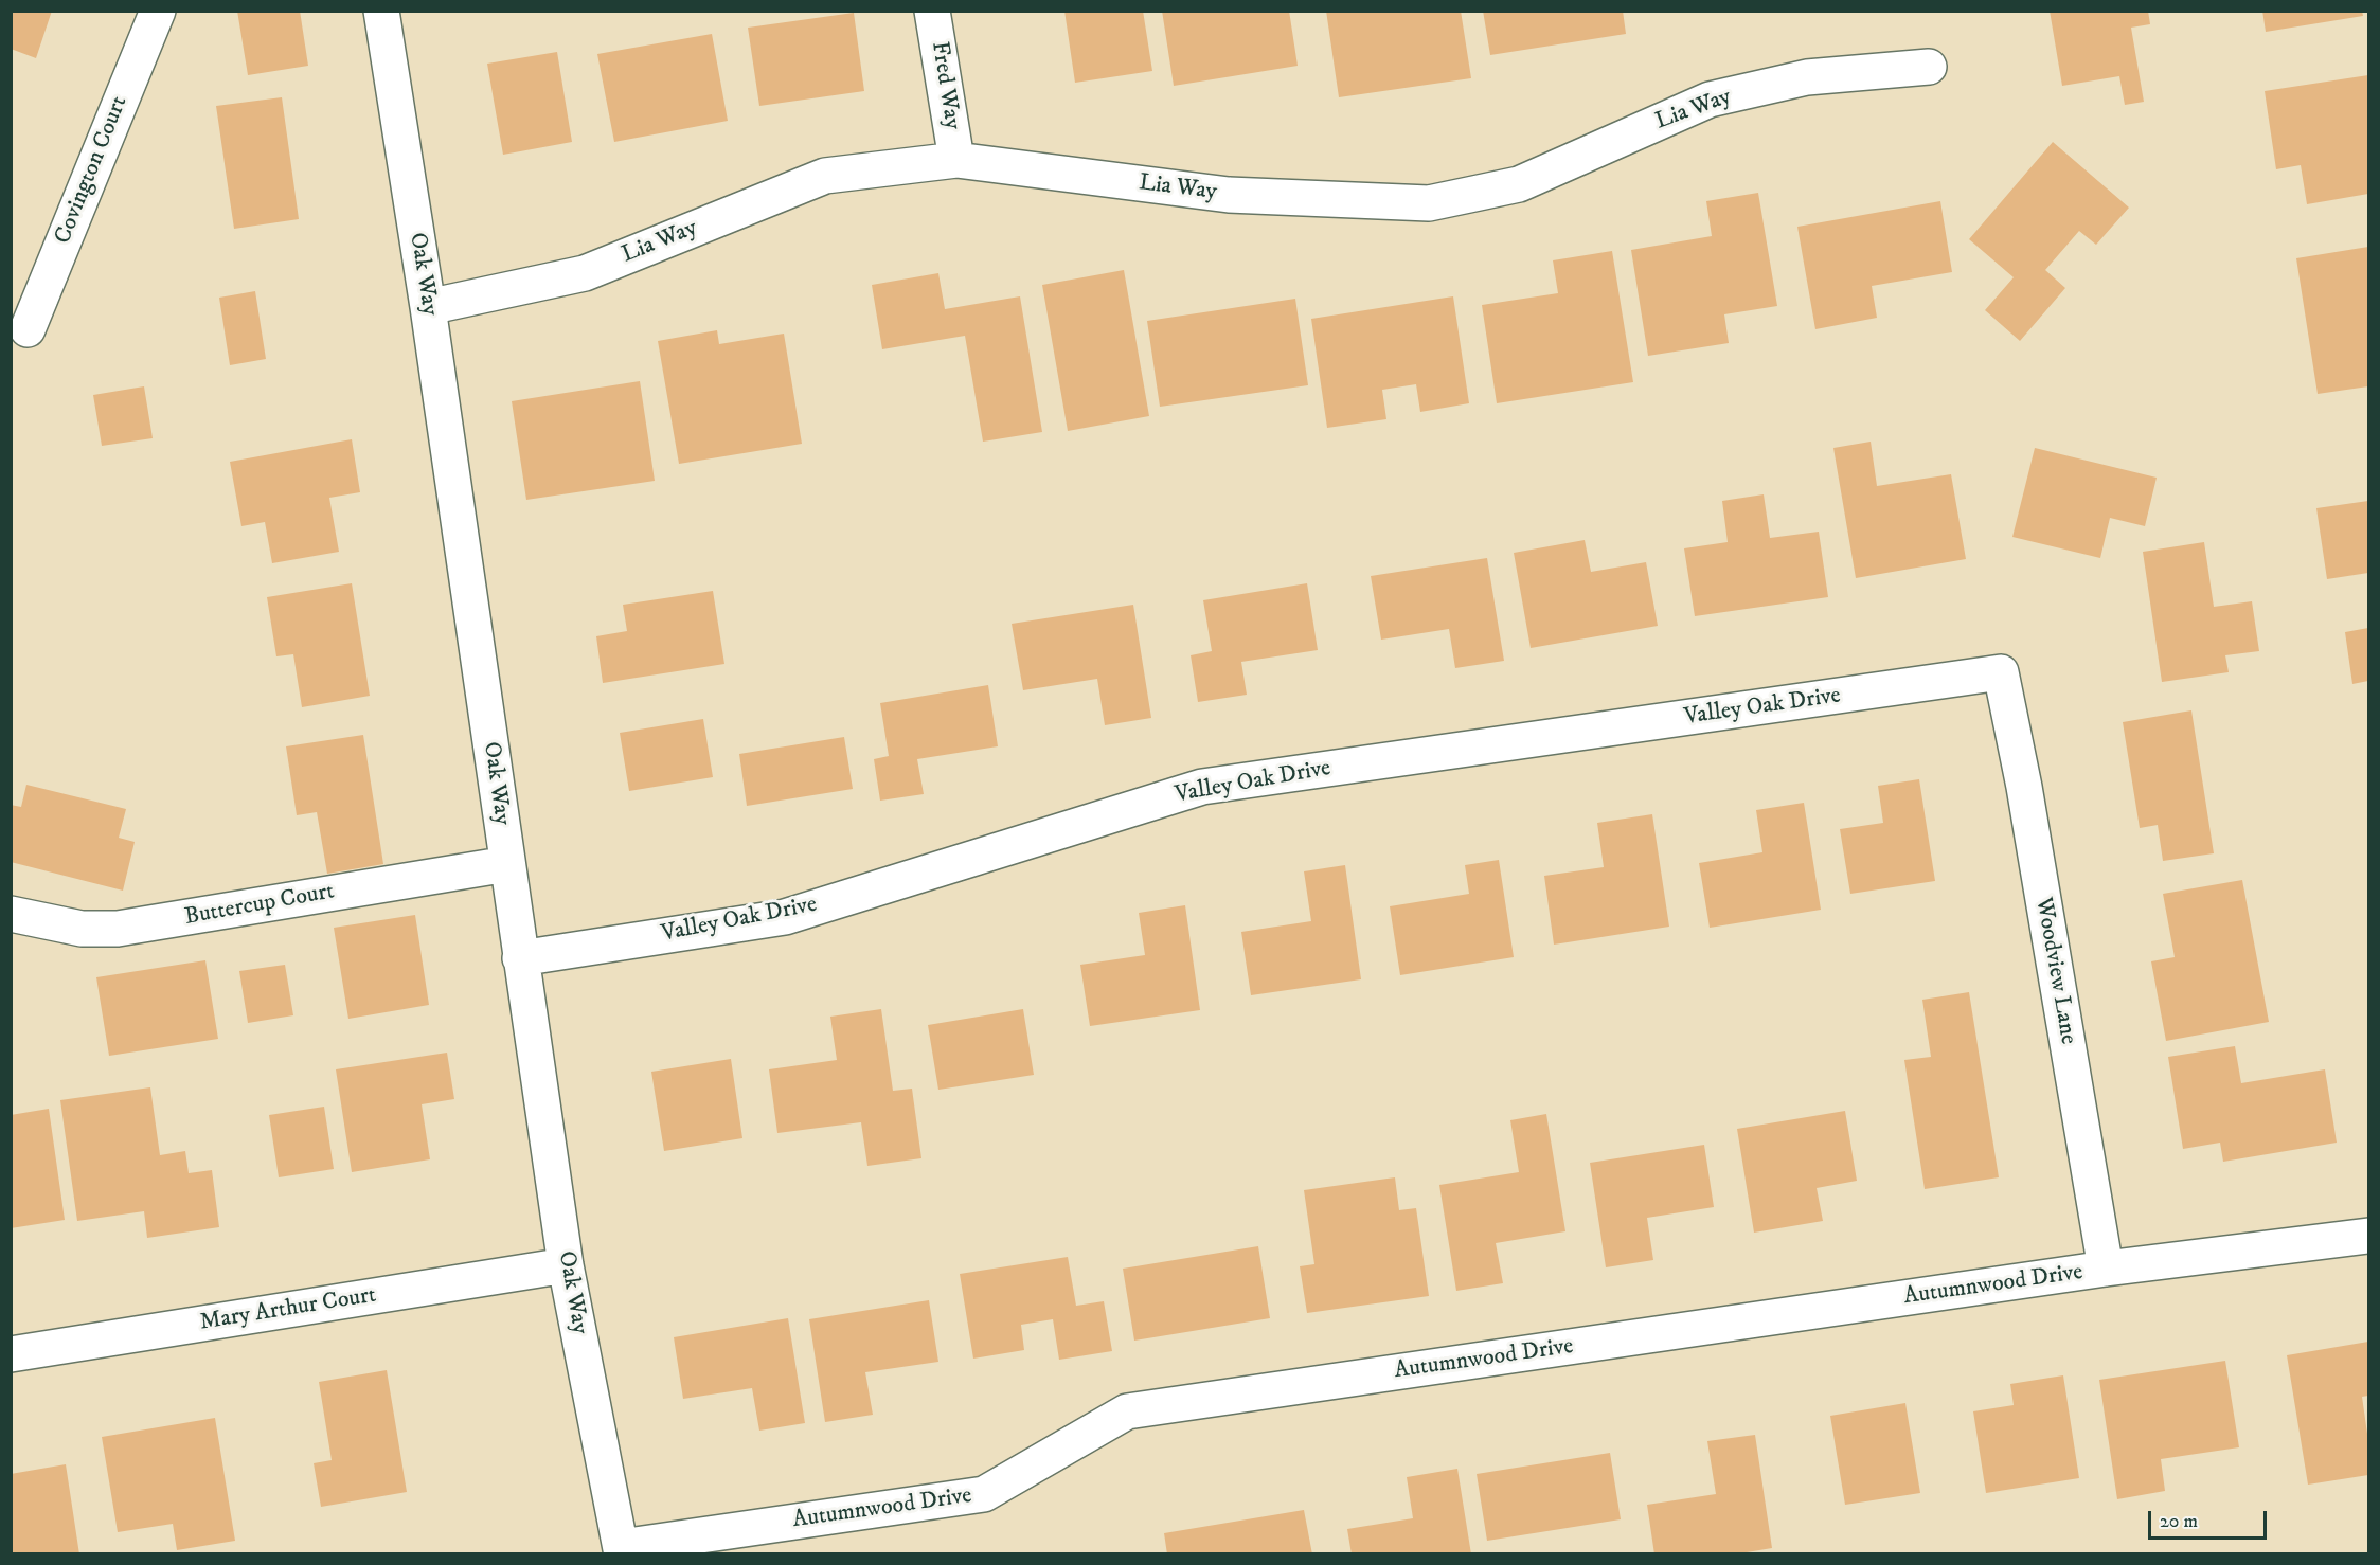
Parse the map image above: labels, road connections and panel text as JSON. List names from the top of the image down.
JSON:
{
  "streets": {
    "street": [
      "Fred Way",
      "Lia Way",
      "Covington Court",
      "Oak Way",
      "Valley Oak Drive",
      "Buttercup Court",
      "Woodview Lane",
      "Autumnwood Drive",
      "Mary Arthur Court"
    ]
  },
  "crossings": [
    ["Fred Way", "Lia Way"],
    ["Lia Way", "Oak Way"],
    ["Oak Way", "Valley Oak Drive"],
    ["Oak Way", "Buttercup Court"],
    ["Oak Way", "Autumnwood Drive"],
    ["Oak Way", "Mary Arthur Court"],
    ["Valley Oak Drive", "Woodview Lane"],
    ["Woodview Lane", "Autumnwood Drive"]
  ],
  "scale_bar": "20 m"
}
